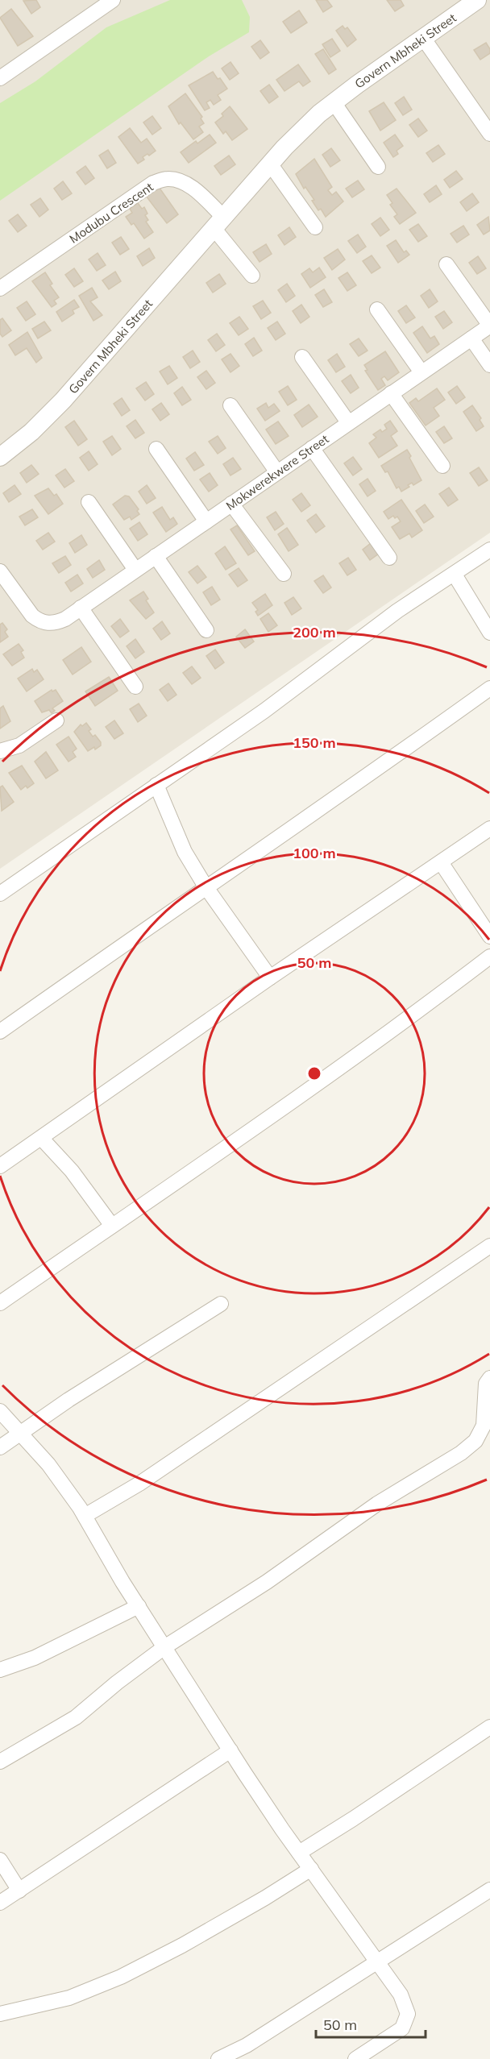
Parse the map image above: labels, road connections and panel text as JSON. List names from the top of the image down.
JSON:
{
  "streets": {
    "street": ["Govern Mbheki Street", "Modubu Crescent", "Mokwerekwere Street"]
  },
  "crossings": [
    ["Govern Mbheki Street", "Modubu Crescent"]
  ],
  "scale_bar": "50 m",
  "rings": [
    "200 m",
    "150 m",
    "100 m",
    "50 m"
  ]
}
